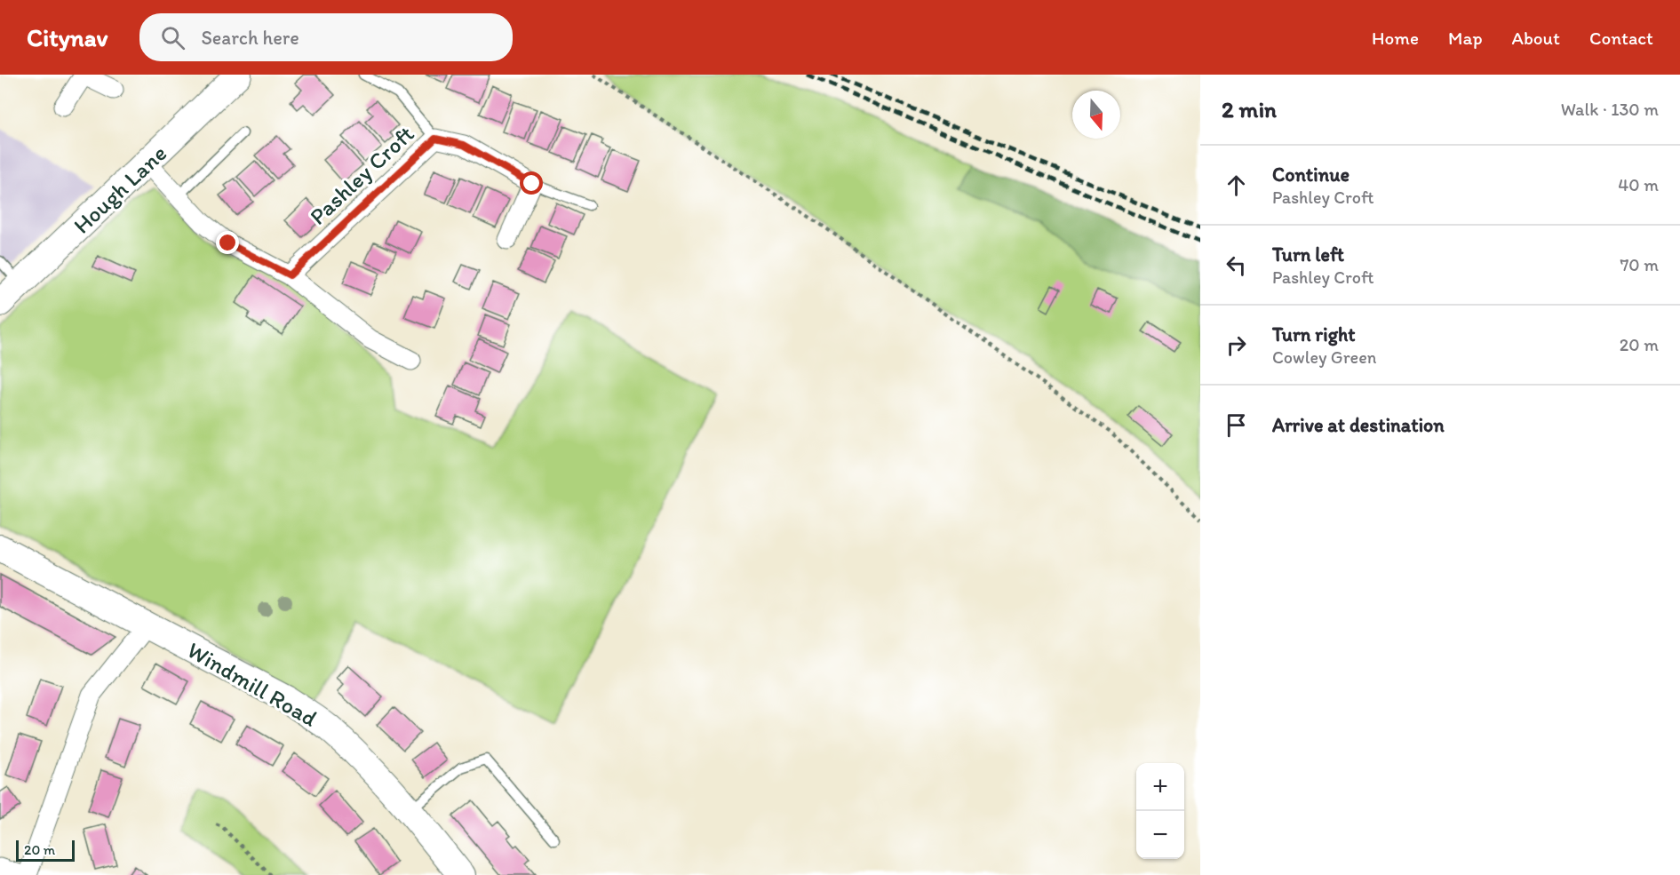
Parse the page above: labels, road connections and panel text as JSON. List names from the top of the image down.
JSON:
{
  "streets": {
    "street": ["Pashley Croft", "Hough Lane", "Windmill Road"]
  },
  "scale_bar": "20 m",
  "north": "bottom",
  "page": {
    "header": "Citynav",
    "search": "Search here",
    "nav": [
      "Home",
      "Map",
      "About",
      "Contact"
    ],
    "heading": ["2 min", "Walk · 130 m"],
    "list": [
      ["Continue", "Pashley Croft", "40 m"],
      ["Turn left", "Pashley Croft", "70 m"],
      ["Turn right", "Cowley Green", "20 m"],
      "Arrive at destination"
    ],
    "map_buttons": ["+", "−"],
    "scale": "20 m"
  }
}
